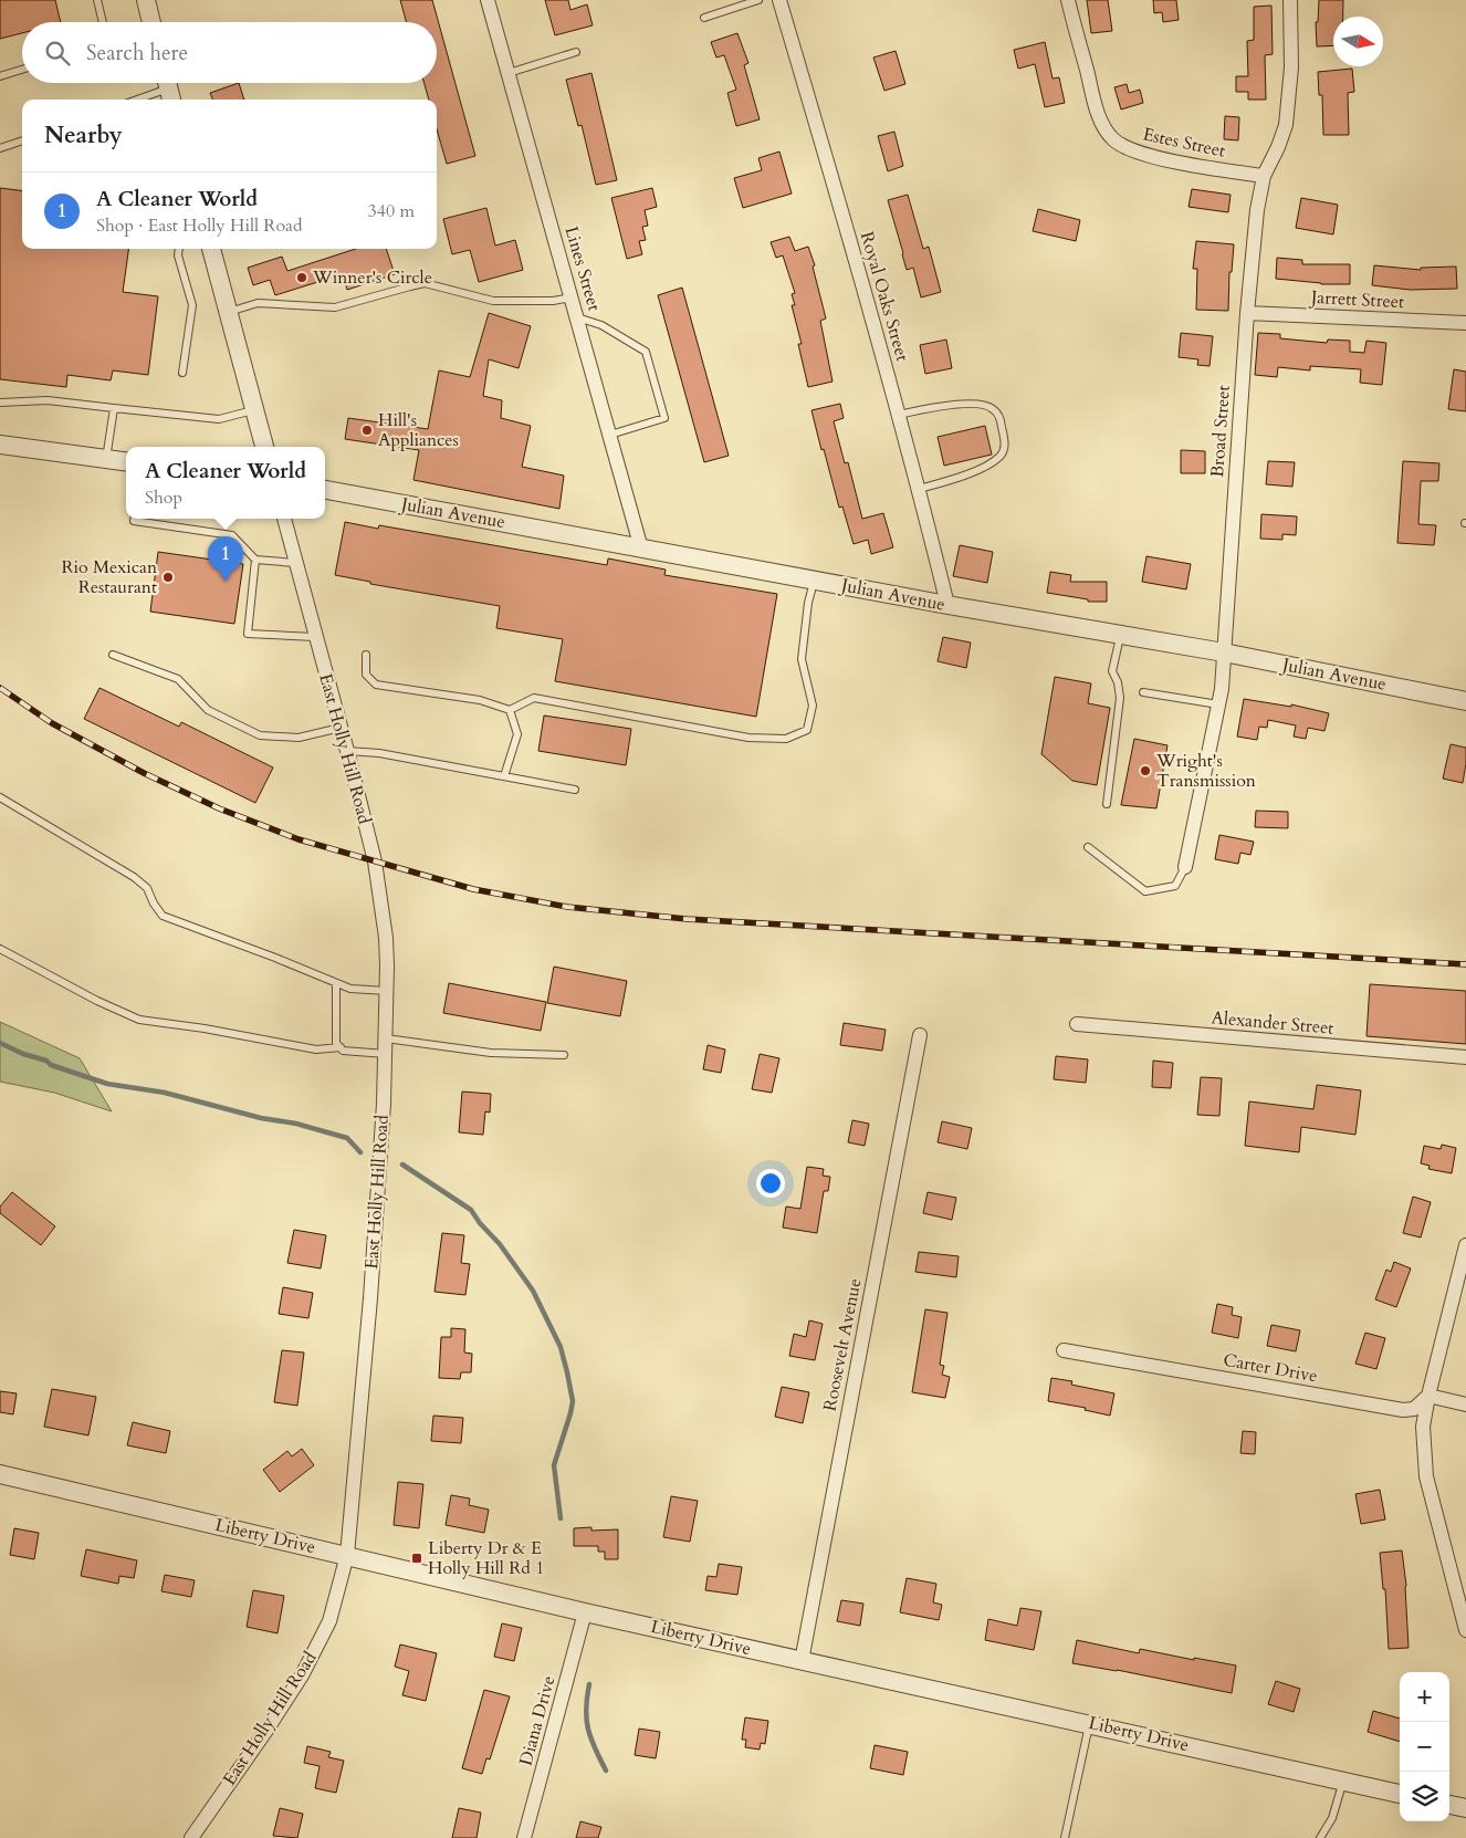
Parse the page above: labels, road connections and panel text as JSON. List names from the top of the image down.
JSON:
{
  "streets": {
    "street": [
      "Estes Street",
      "Lines Street",
      "Royal Oaks Street",
      "Jarrett Street",
      "Broad Street",
      "Julian Avenue",
      "East Holly Hill Road",
      "Alexander Street",
      "Roosevelt Avenue",
      "Carter Drive",
      "Liberty Drive",
      "Diana Drive"
    ]
  },
  "crossings": [
    ["Estes Street", "Broad Street"],
    ["Lines Street", "Julian Avenue"],
    ["Royal Oaks Street", "Julian Avenue"],
    ["Jarrett Street", "Broad Street"],
    ["Broad Street", "Julian Avenue"],
    ["East Holly Hill Road", "Liberty Drive"],
    ["Roosevelt Avenue", "Liberty Drive"],
    ["Liberty Drive", "Diana Drive"]
  ],
  "places": {
    "other": [
      "Winner's Circle",
      "Hill's Appliances",
      "Rio Mexican Restaurant",
      "Wright's Transmission"
    ],
    "transit": ["Liberty Dr & E Holly Hill Rd 1"]
  },
  "north": "right",
  "page": {
    "search": "Search here",
    "heading": "Nearby",
    "list": [
      {
        "mark": "1",
        "name": "A Cleaner World",
        "note": "Shop · East Holly Hill Road",
        "value": "340 m"
      }
    ],
    "popup": ["A Cleaner World", "Shop"],
    "pins": "1",
    "map_buttons": ["+", "−"]
  }
}
